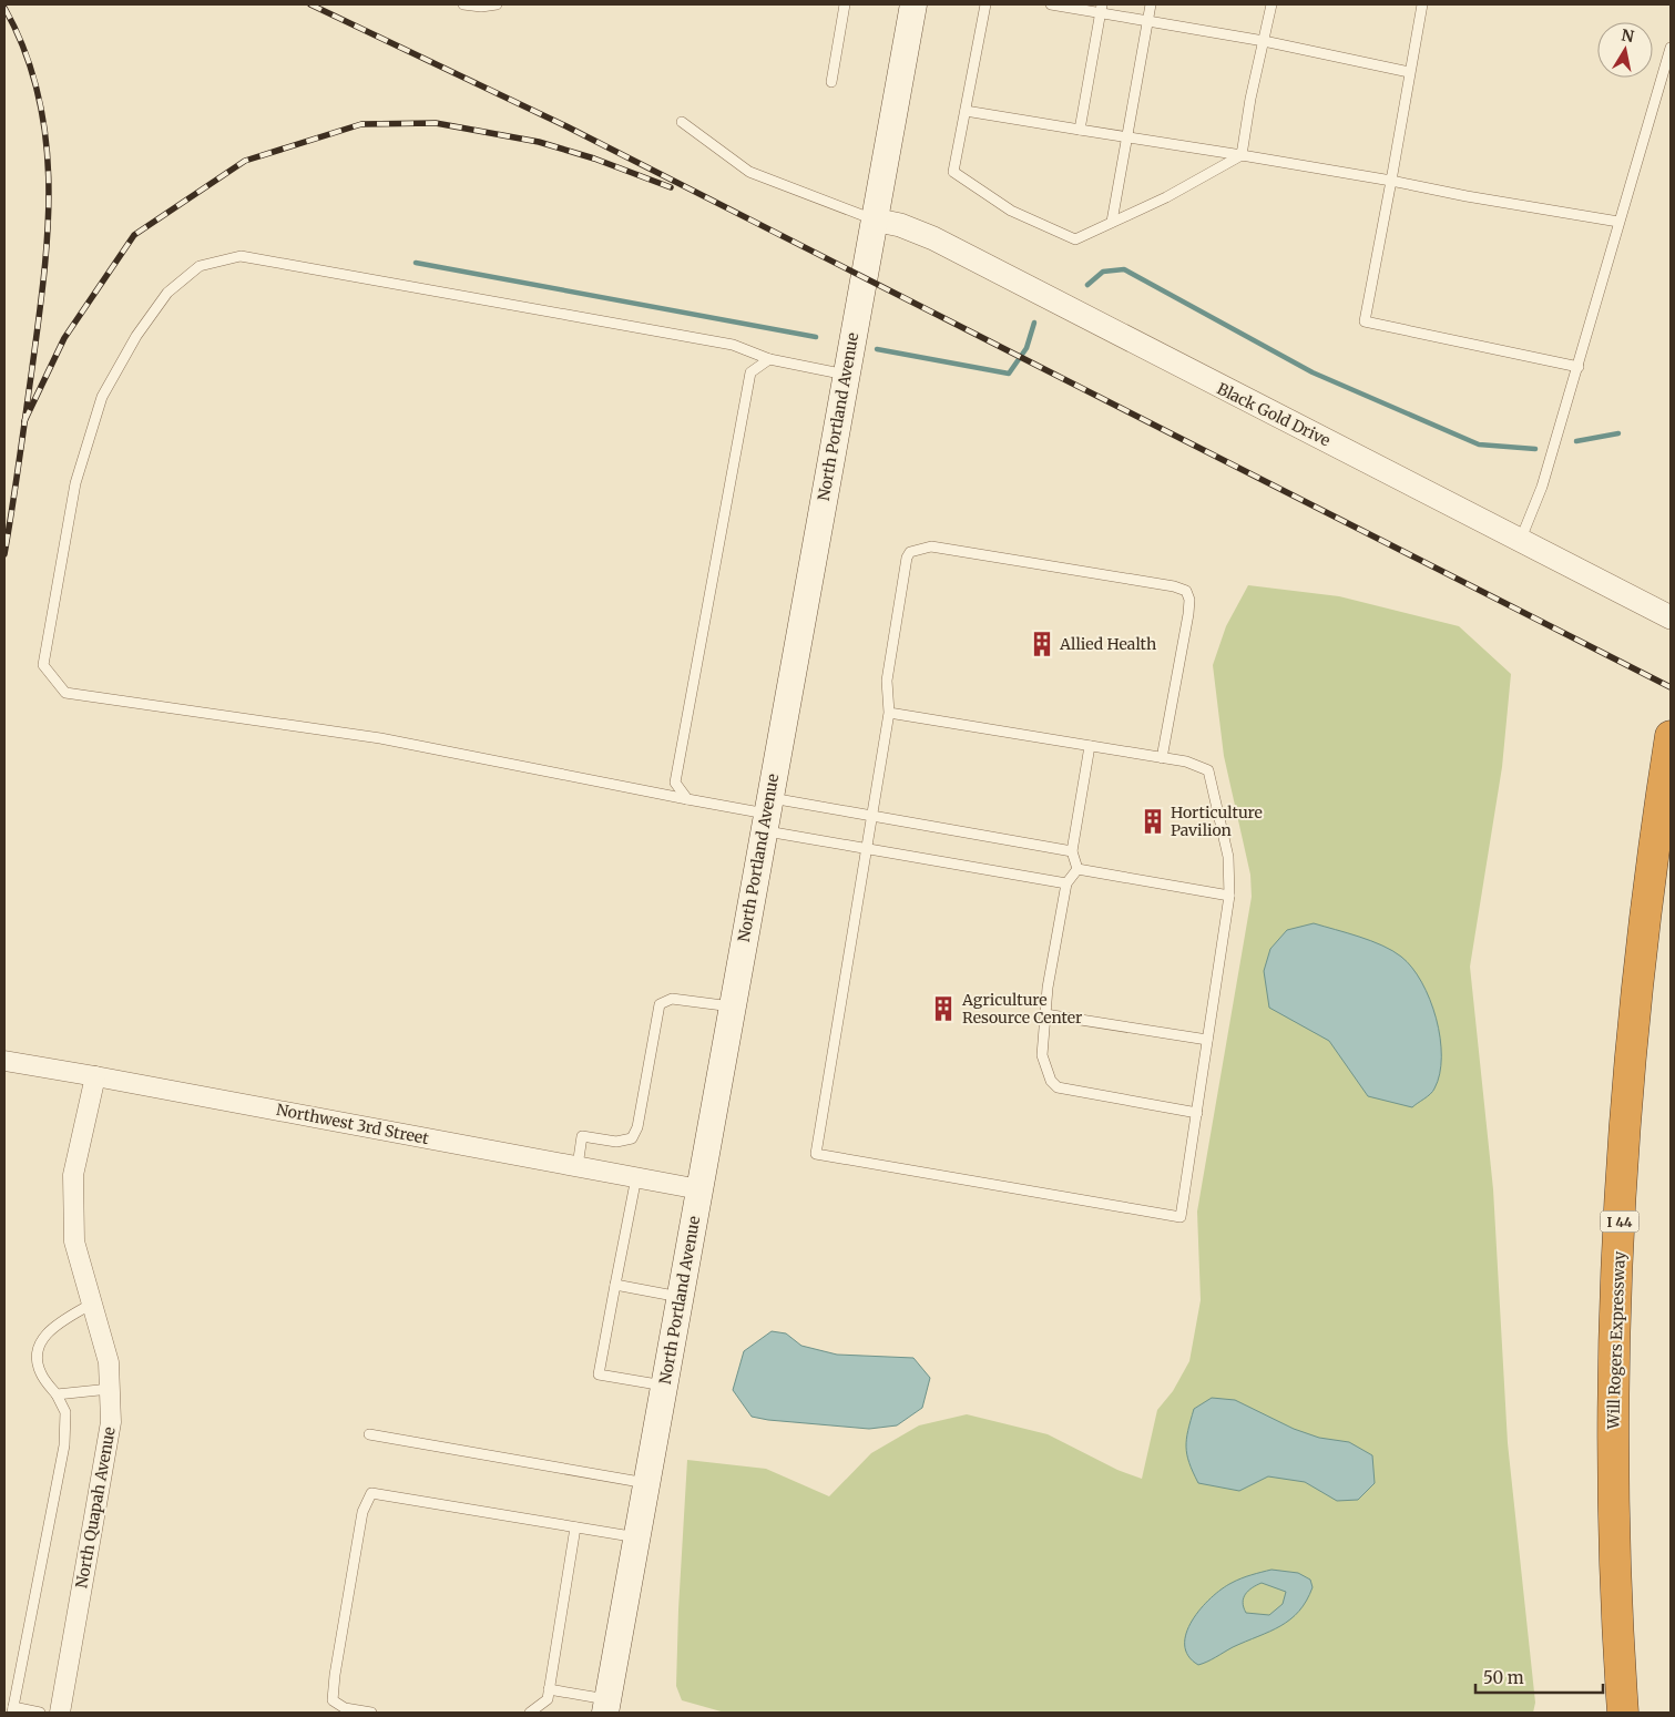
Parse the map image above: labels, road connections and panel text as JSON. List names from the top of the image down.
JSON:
{
  "streets": {
    "highway": ["I 44", "Will Rogers Expressway"],
    "main road": ["North Portland Avenue"],
    "street": ["Black Gold Drive", "Northwest 3rd Street", "North Quapah Avenue"]
  },
  "crossings": [
    ["Black Gold Drive", "North Portland Avenue"],
    ["North Portland Avenue", "Northwest 3rd Street"],
    ["Northwest 3rd Street", "North Quapah Avenue"]
  ],
  "places": {
    "building": ["Allied Health", "Horticulture Pavilion", "Agriculture Resource Center"]
  },
  "scale_bar": "50 m",
  "north": "top"
}
